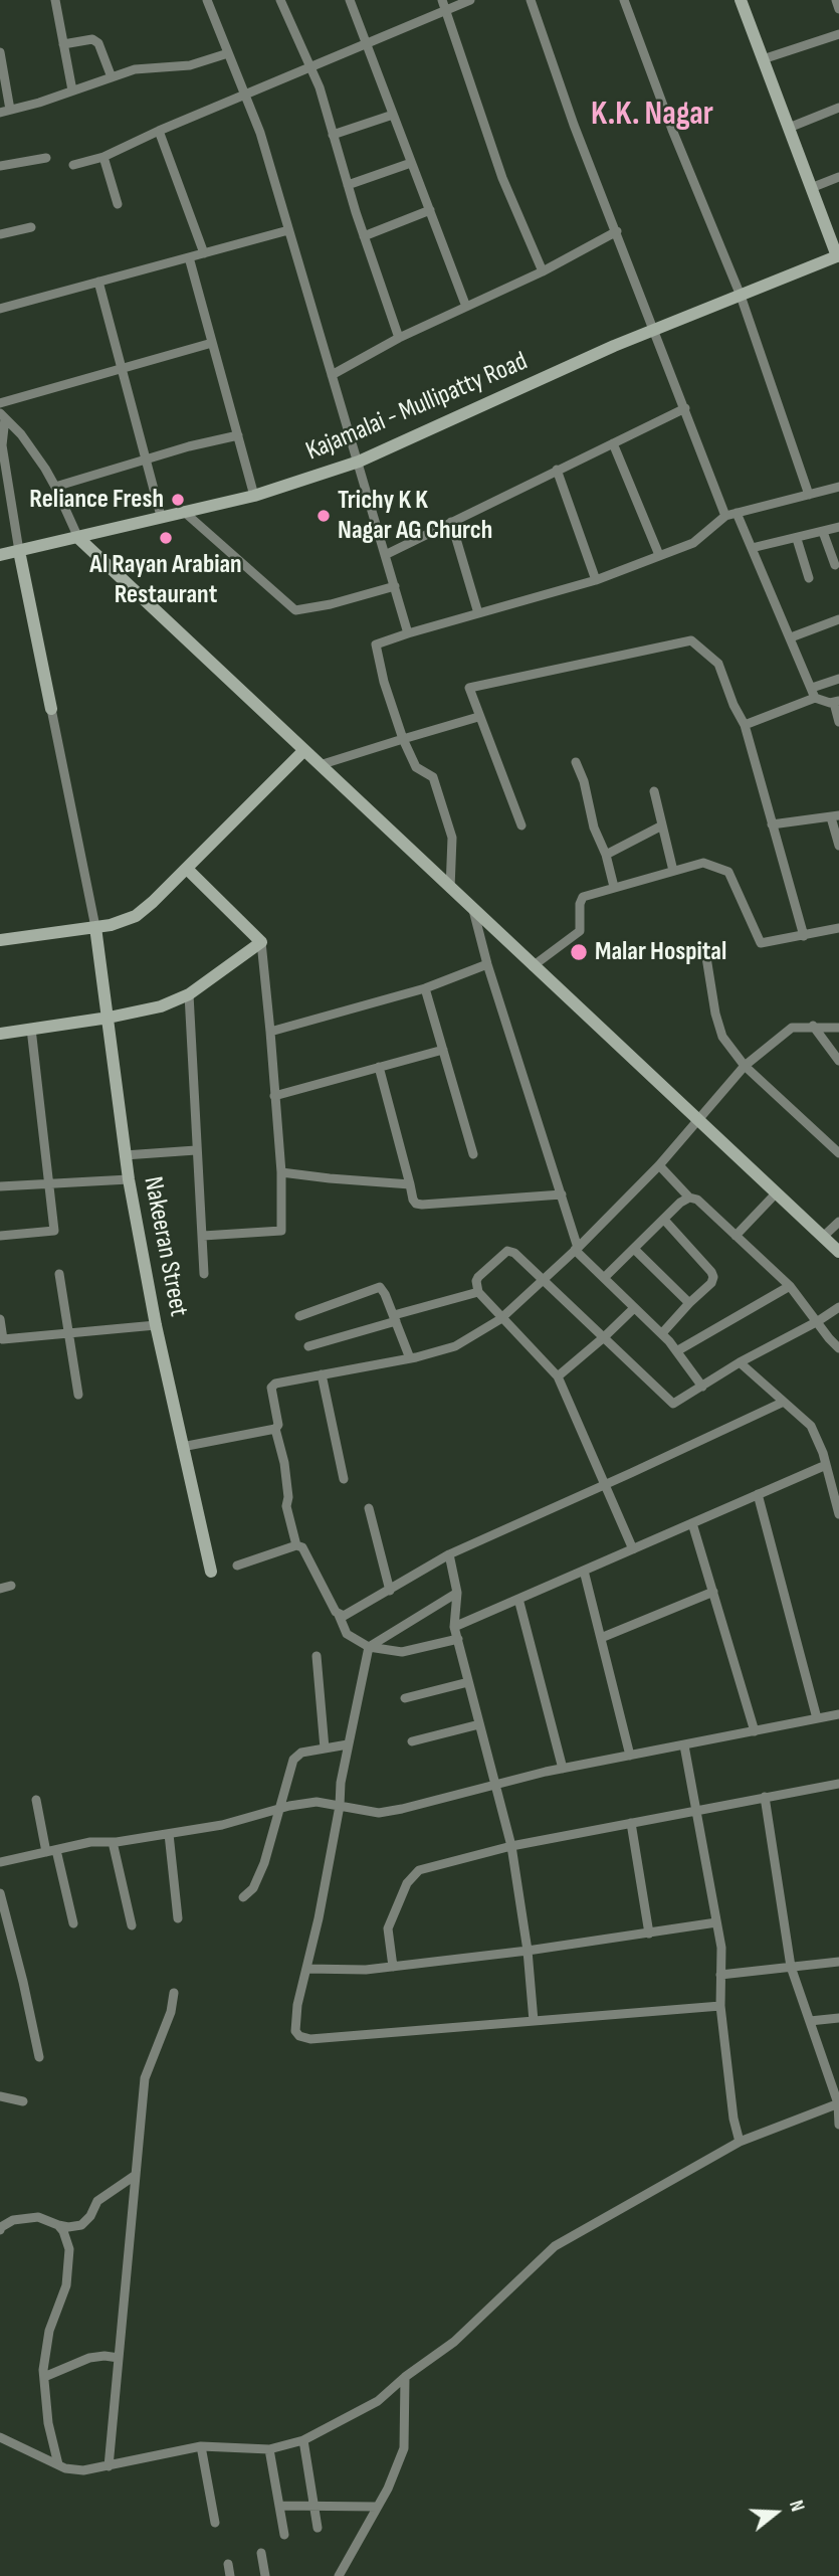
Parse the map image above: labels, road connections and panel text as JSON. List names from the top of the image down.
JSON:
{
  "streets": {
    "street": ["Kajamalai - Mullipatty Road", "Nakeeran Street"]
  },
  "districts": ["K.K. Nagar"],
  "places": [
    "Reliance Fresh",
    "Trichy K K Nagar AG Church",
    "Al Rayan Arabian Restaurant",
    "Malar Hospital"
  ],
  "north": "right"
}
